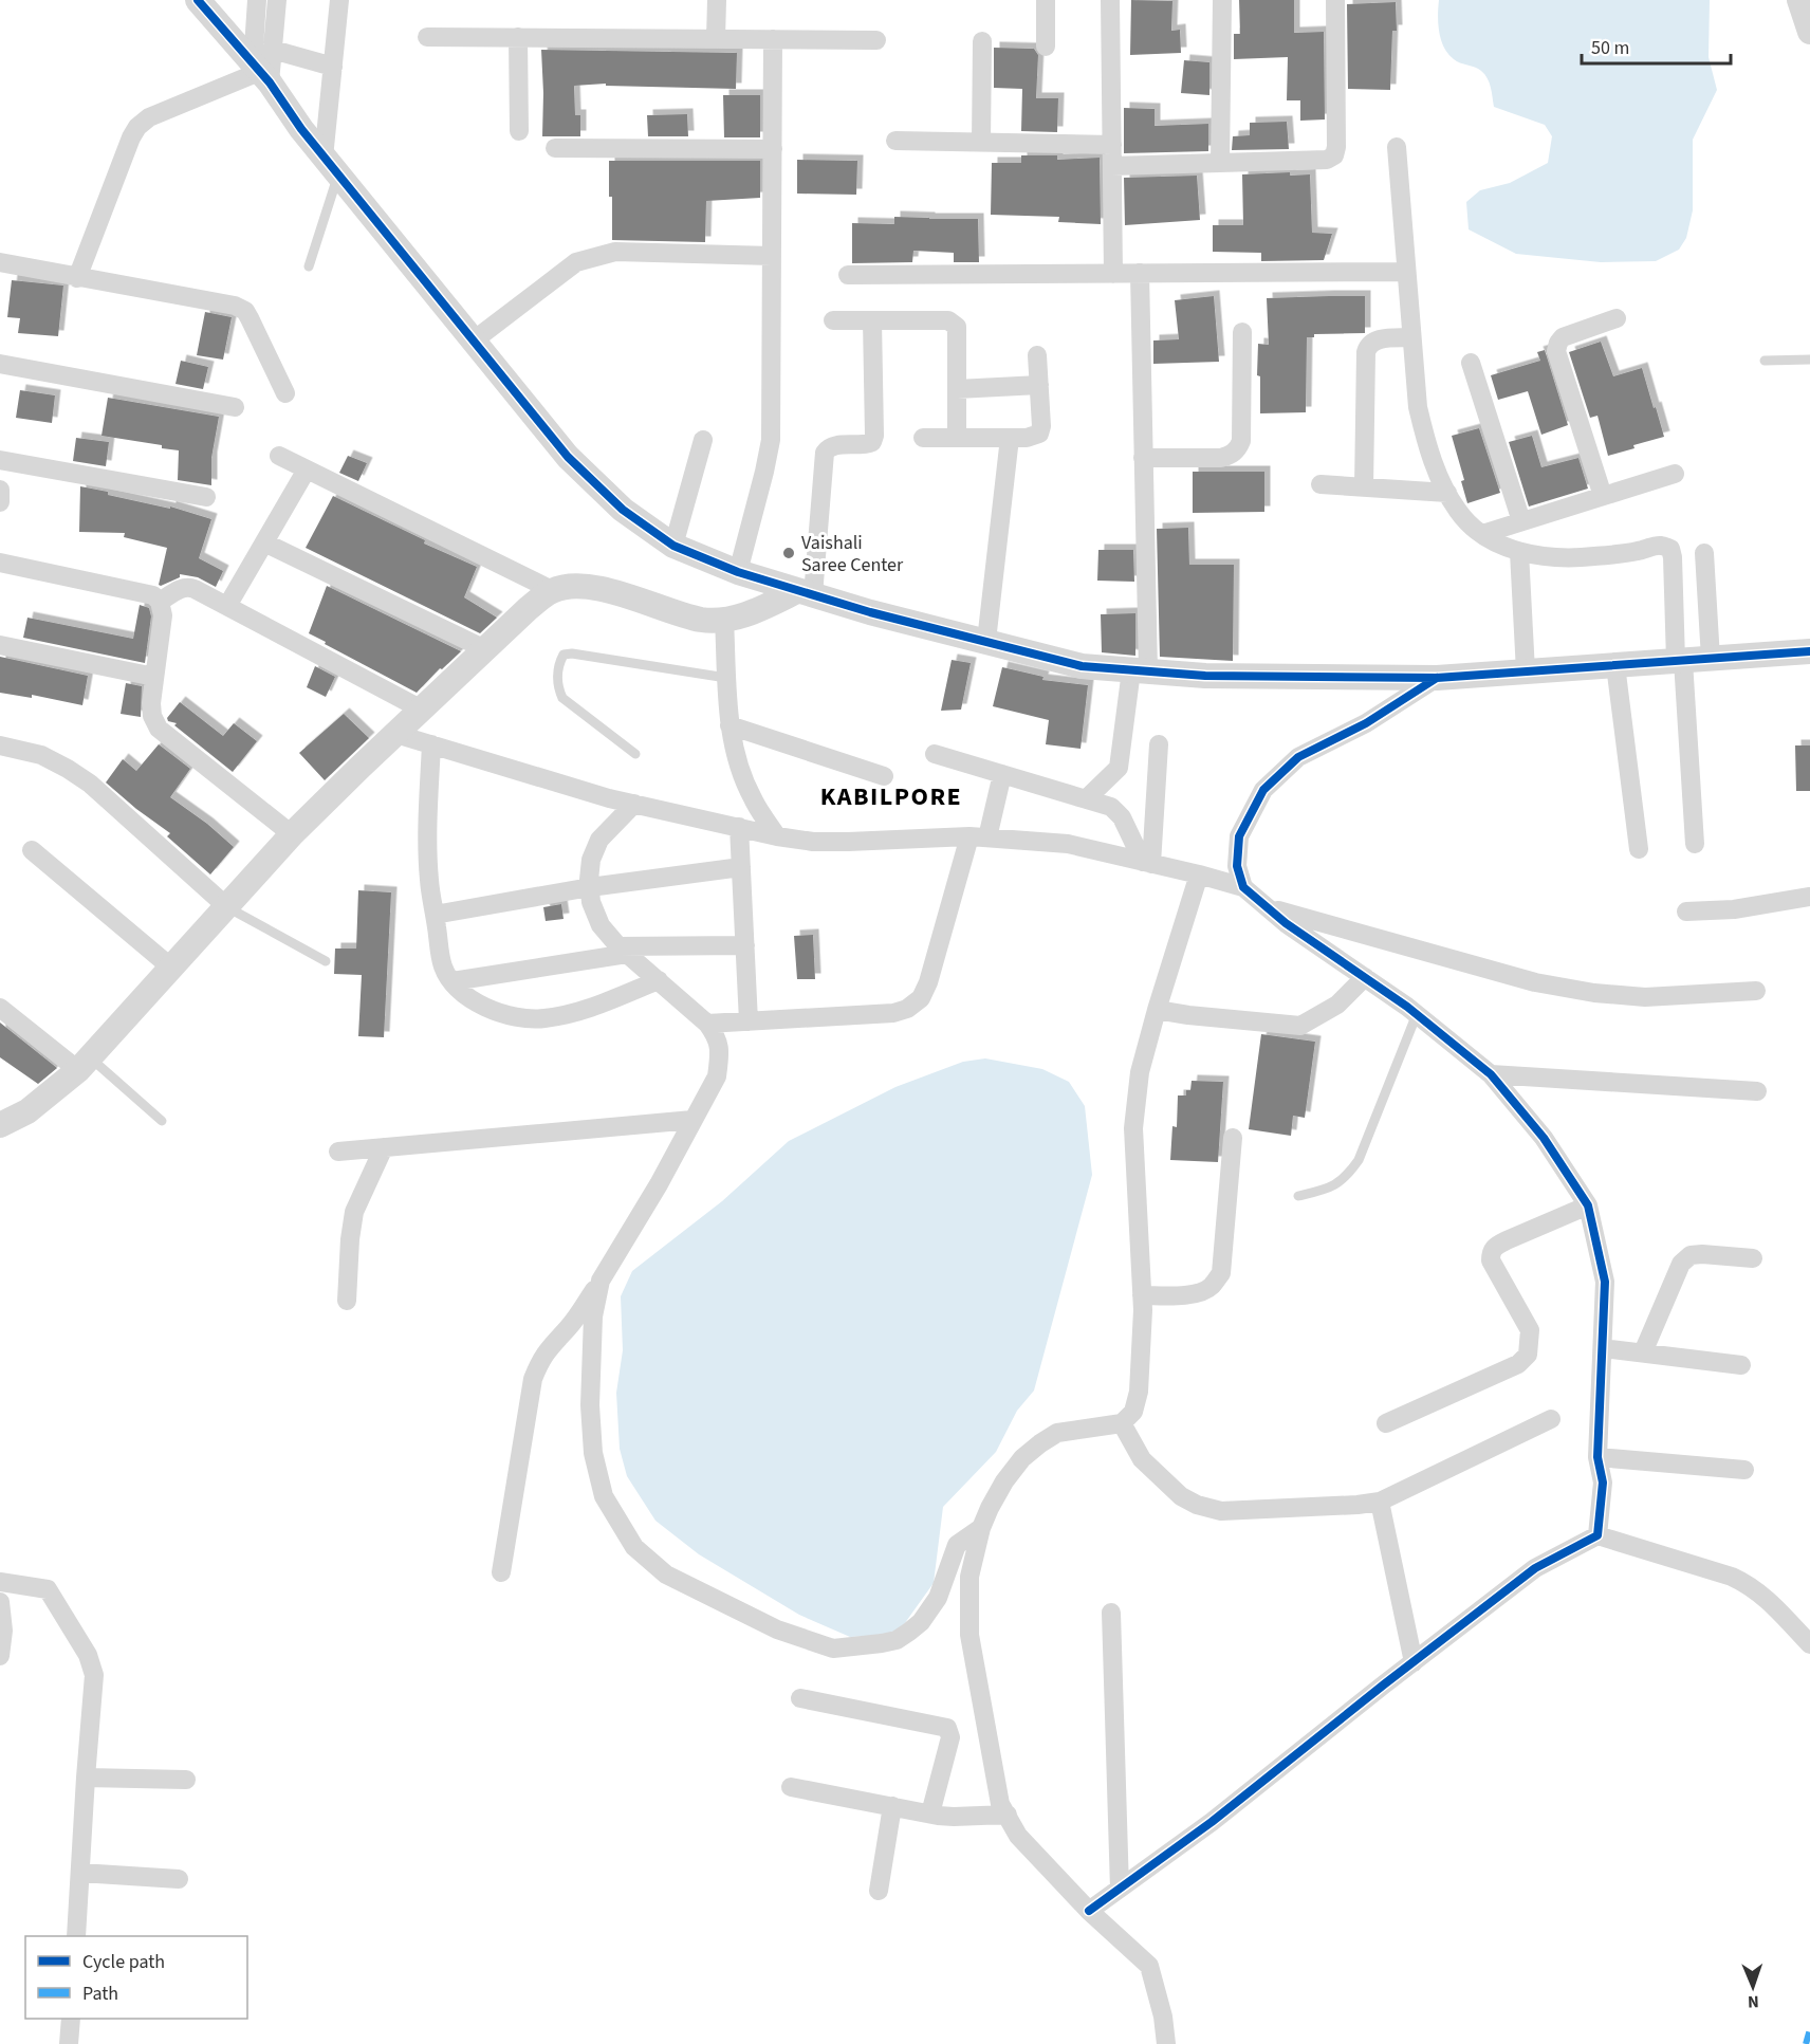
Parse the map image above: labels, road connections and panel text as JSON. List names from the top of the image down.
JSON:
{
  "districts": ["KABILPORE"],
  "places": ["Vaishali Saree Center"],
  "legend": ["Cycle path", "Path"],
  "scale_bar": "50 m",
  "north": "bottom"
}
